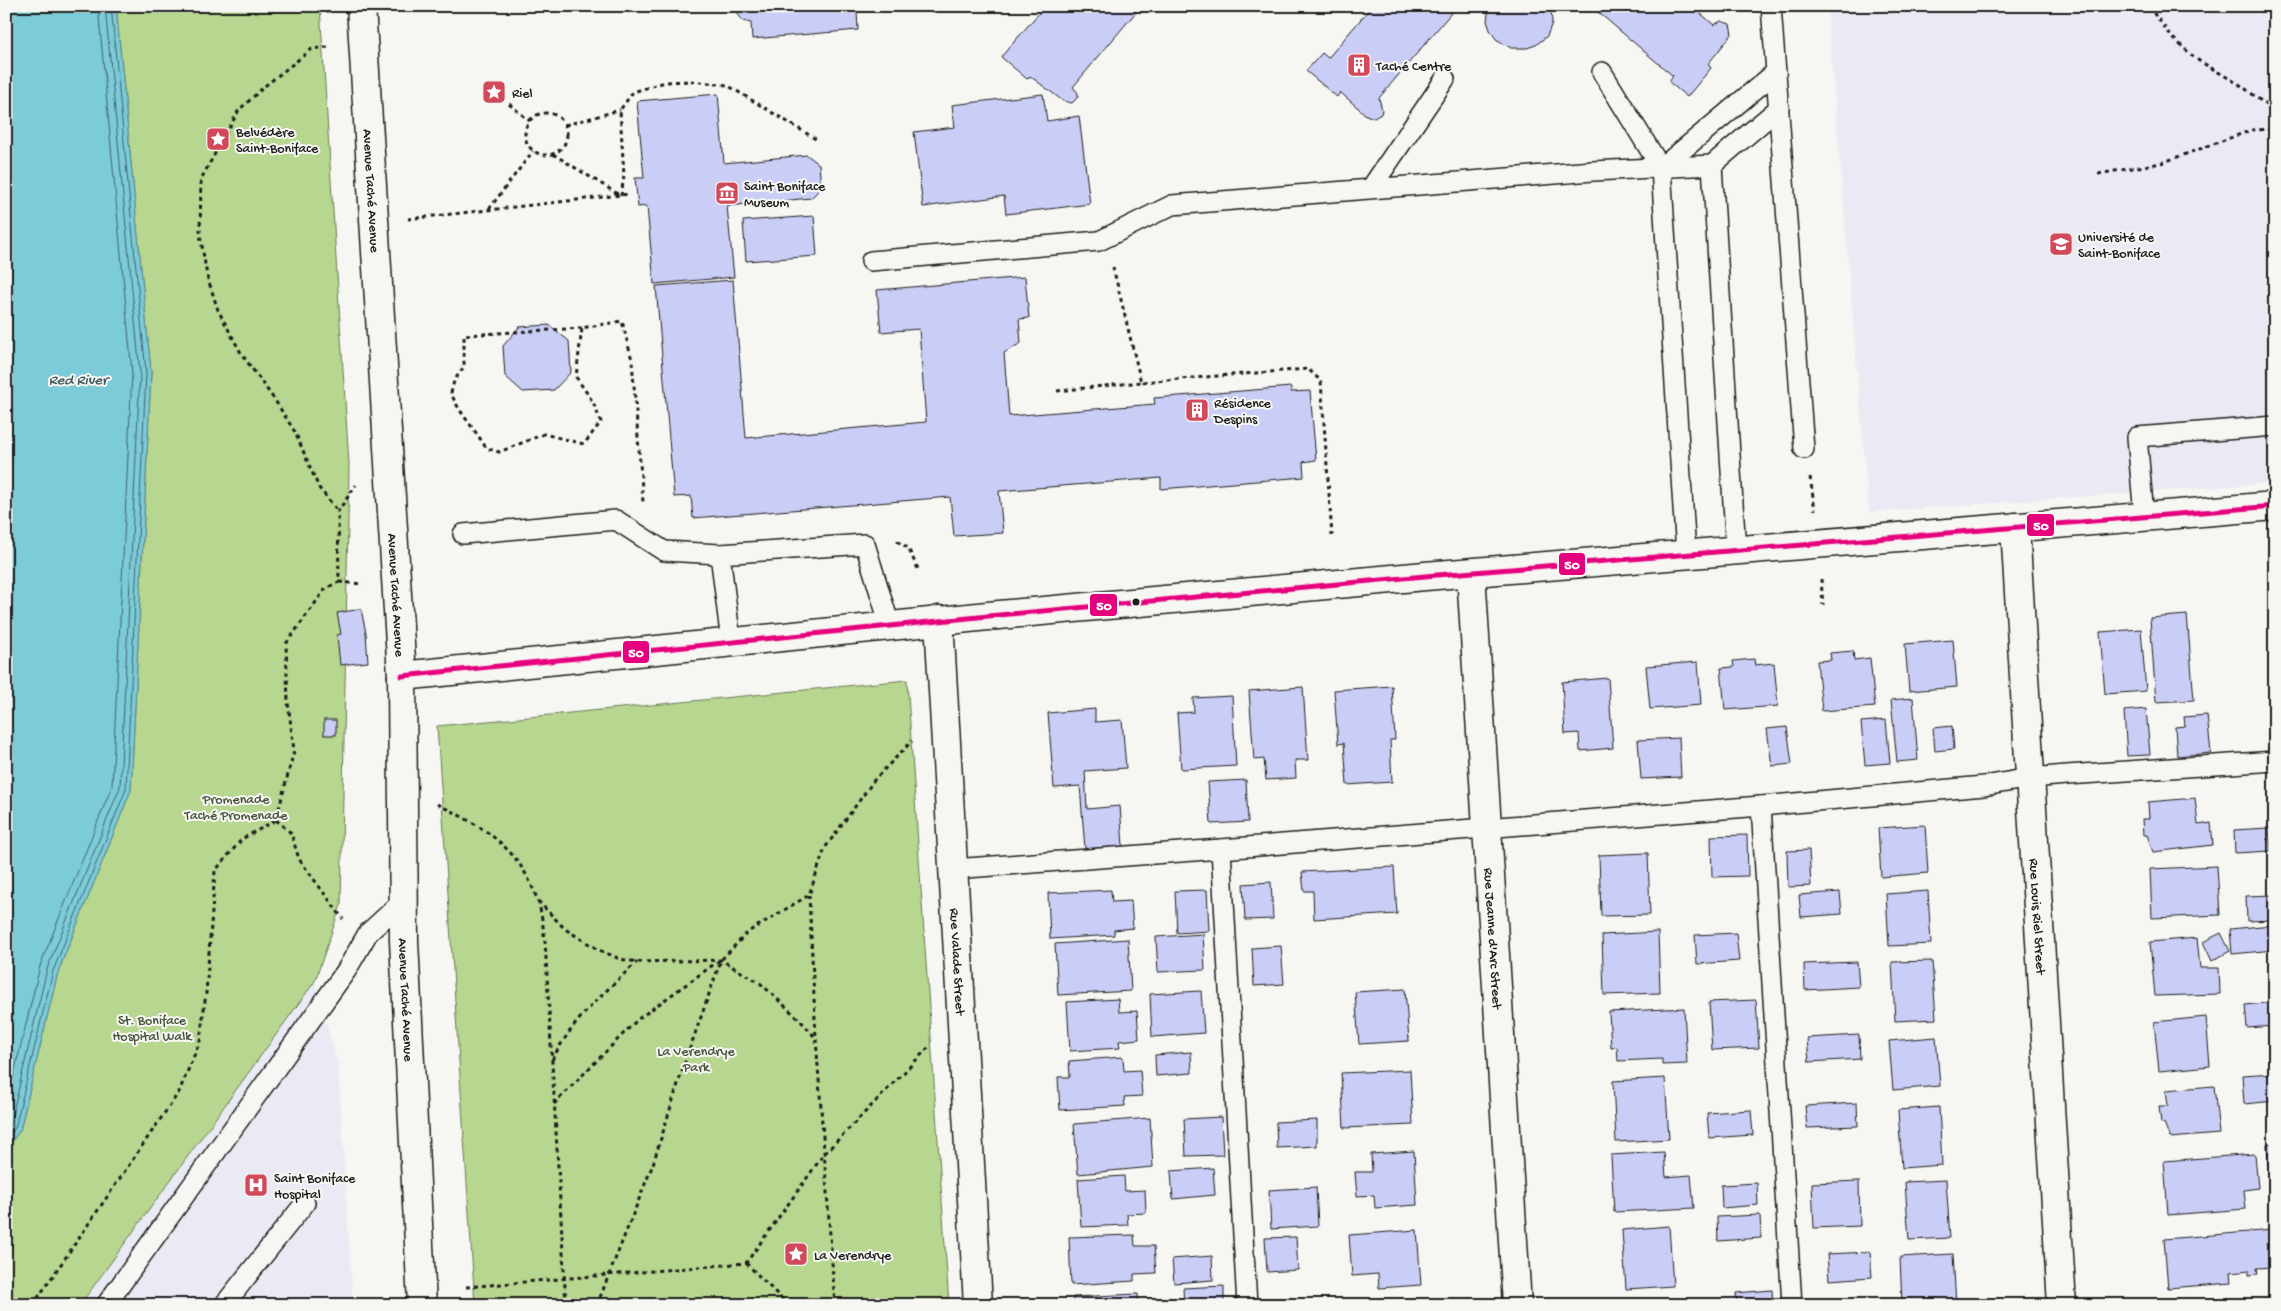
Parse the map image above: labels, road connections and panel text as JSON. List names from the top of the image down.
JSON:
{
  "streets": {
    "street": [
      "Avenue Taché Avenue",
      "Rue Louis Riel Street",
      "Rue Jeanne d'Arc Street",
      "Rue Valade Street"
    ]
  },
  "water": ["Red River"],
  "parks": ["Promenade Taché Promenade", "St. Boniface Hospital Walk", "La Verendrye Park"],
  "places": {
    "building": ["Taché Centre", "Résidence Despins"],
    "place": ["Riel", "Belvédère Saint-Boniface", "La Verendrye"],
    "museum": ["Saint Boniface Museum"],
    "school or university": ["Université de Saint-Boniface"],
    "hospital": ["Saint Boniface Hospital"]
  },
  "lines": ["transit line 50"]
}
